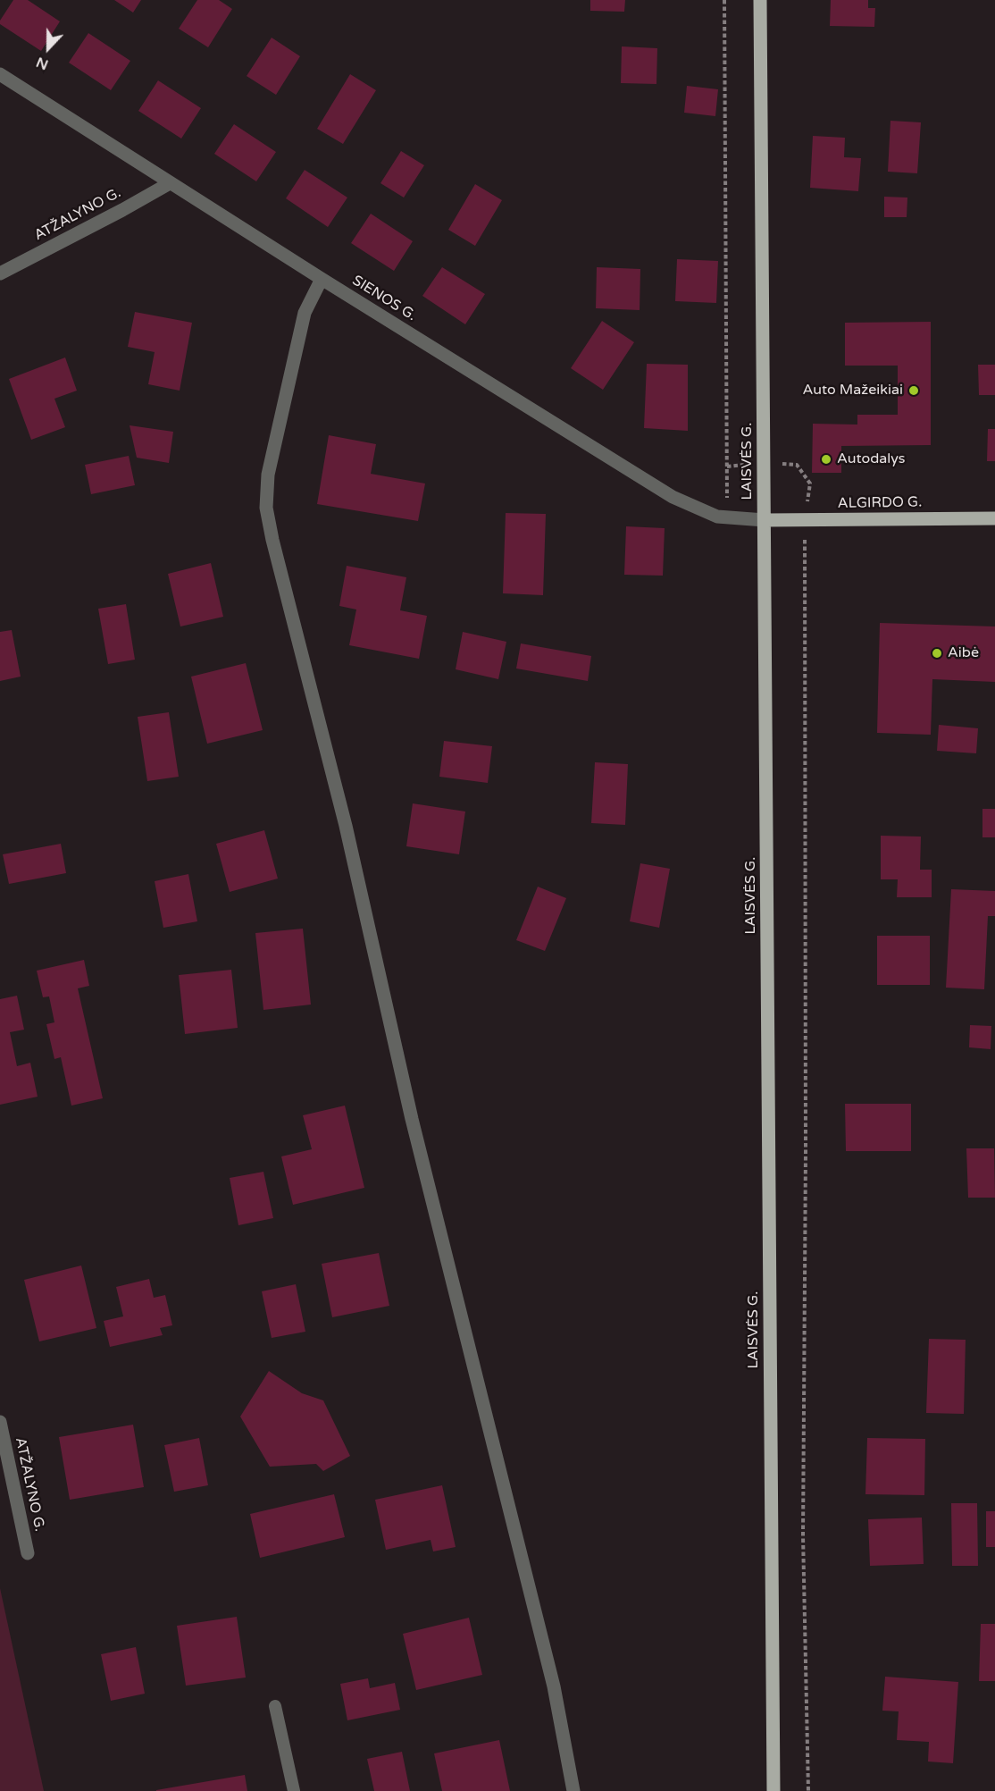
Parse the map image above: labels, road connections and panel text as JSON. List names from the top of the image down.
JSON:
{
  "streets": {
    "main road": ["LAISVĖS G.", "ALGIRDO G."],
    "street": ["ATŽALYNO G.", "SIENOS G."]
  },
  "crossings": [
    ["ATŽALYNO G.", "SIENOS G."],
    ["SIENOS G.", "LAISVĖS G."],
    ["SIENOS G.", "ALGIRDO G."],
    ["LAISVĖS G.", "ALGIRDO G."]
  ],
  "places": ["Auto Mažeikiai", "Autodalys", "Aibė"],
  "north": "bottom"
}
